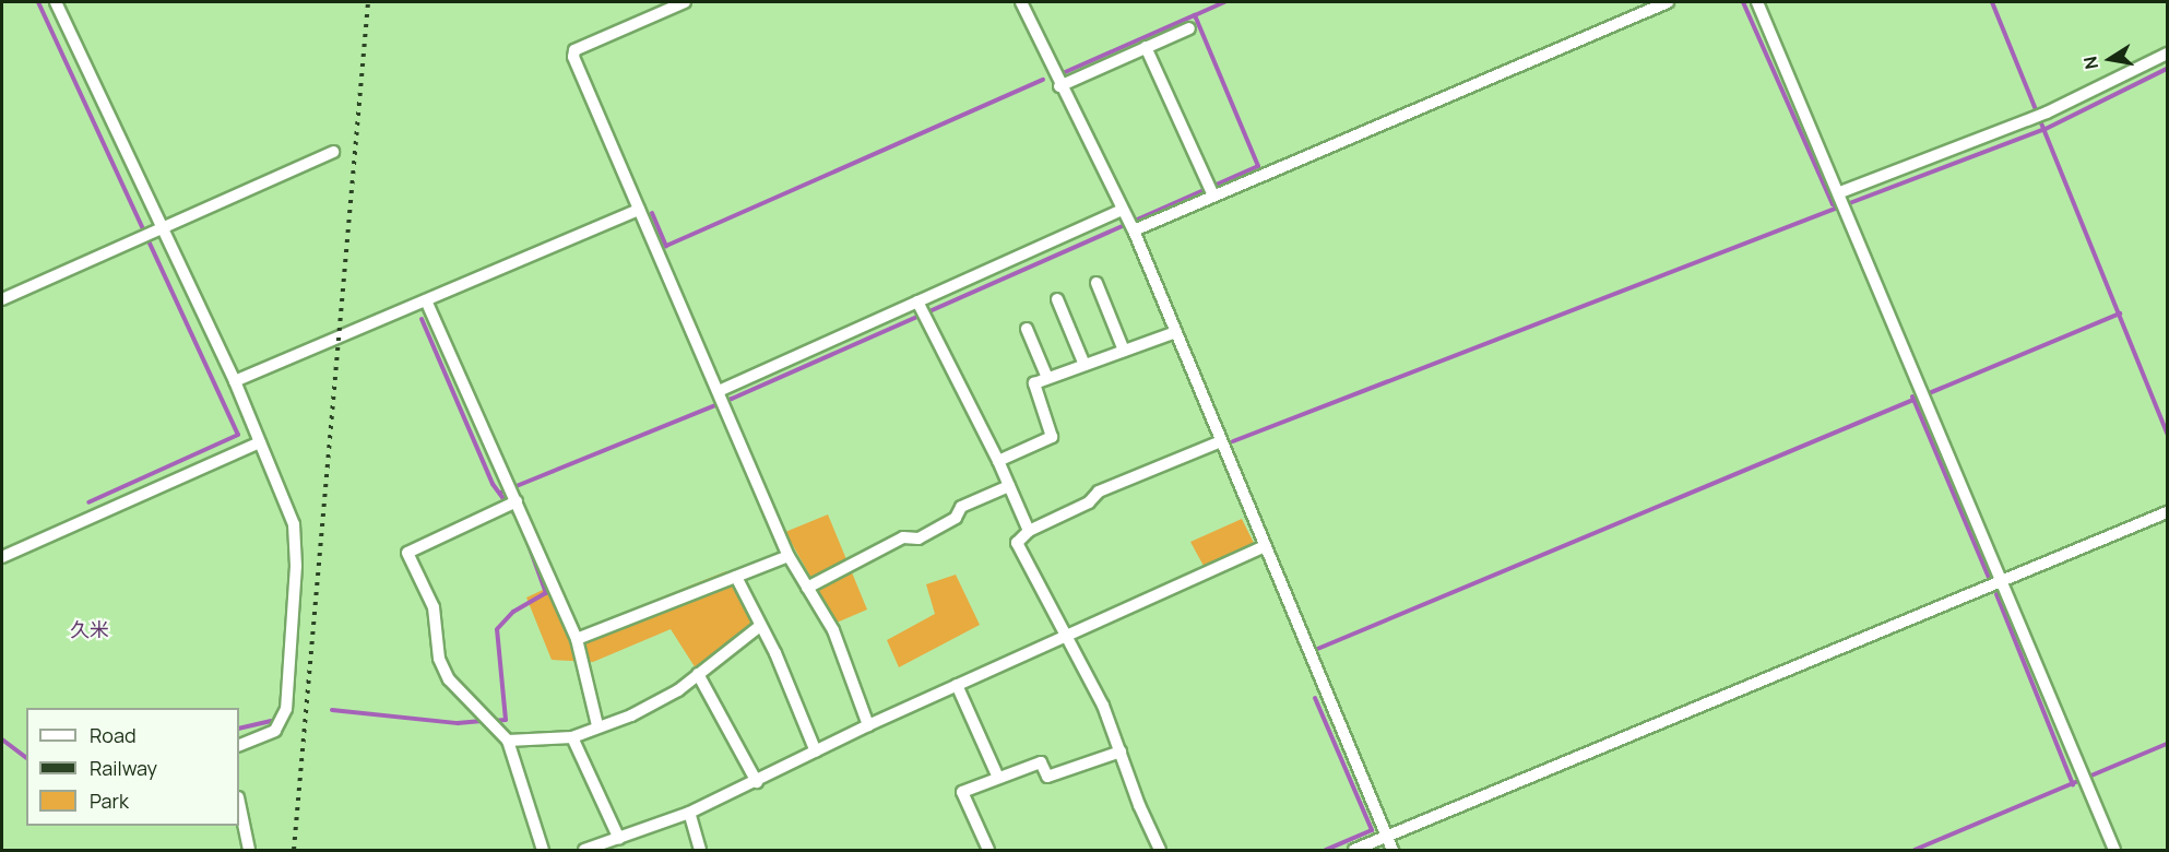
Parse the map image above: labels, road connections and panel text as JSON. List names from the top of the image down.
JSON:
{
  "districts": ["久米"],
  "legend": ["Road", "Railway", "Park"],
  "north": "left"
}
